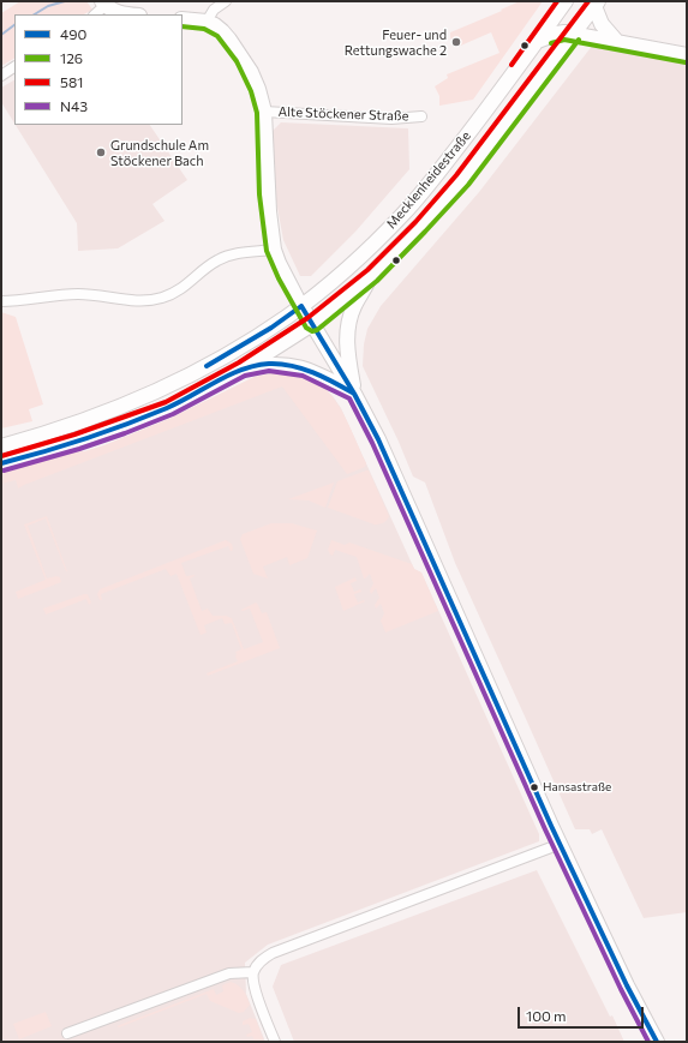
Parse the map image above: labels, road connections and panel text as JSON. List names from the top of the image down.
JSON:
{
  "streets": {
    "main road": ["Alte Stöckener Straße", "Mecklenheidestraße"]
  },
  "crossings": [
    ["Alte Stöckener Straße", "Mecklenheidestraße"]
  ],
  "places": ["Feuer- und Rettungswache 2", "Grundschule Am Stöckener Bach", "Hansastraße"],
  "lines": [
    "transit line 581",
    "transit line 126",
    "transit line 490",
    "transit line N43"
  ],
  "legend": [
    "490",
    "126",
    "581",
    "N43"
  ],
  "scale_bar": "100 m"
}
